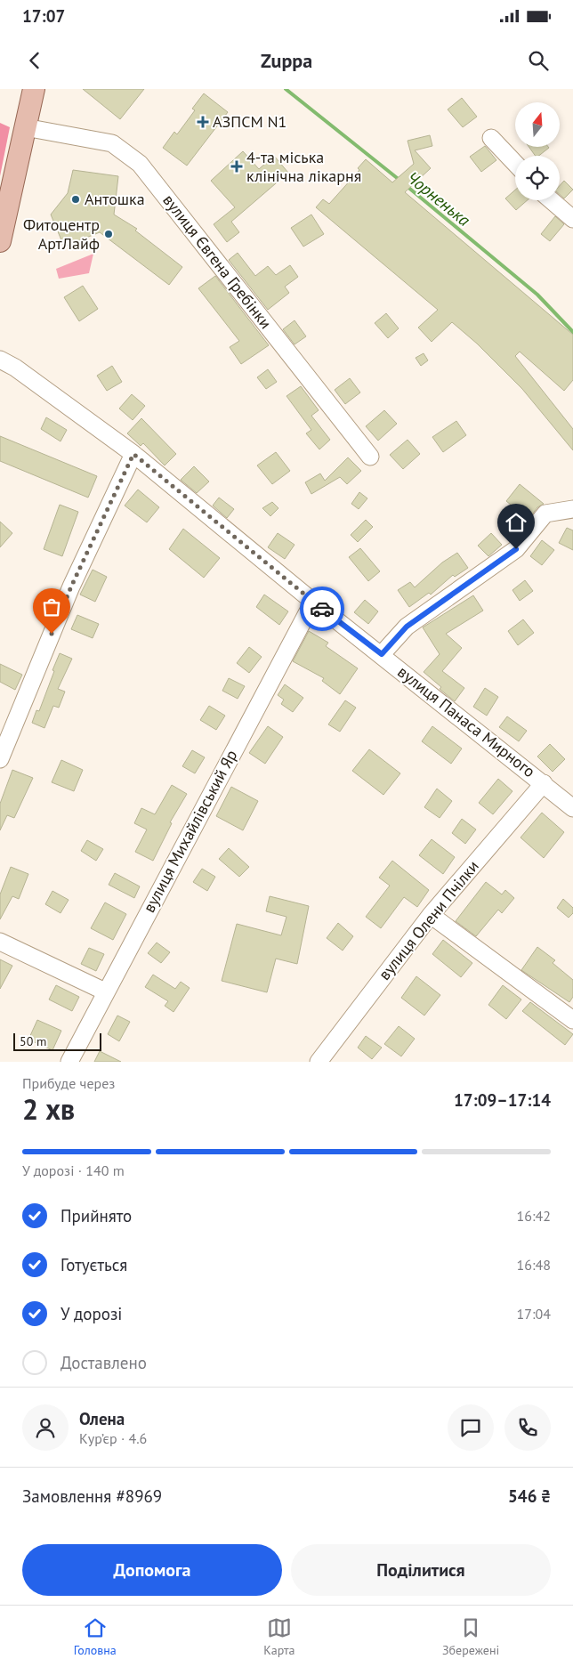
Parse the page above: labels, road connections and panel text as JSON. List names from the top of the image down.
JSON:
{
  "streets": {
    "street": [
      "вулиця Євгена Гребінки",
      "вулиця Панаса Мирного",
      "вулиця Михайлівський Яр",
      "вулиця Олени Пчілки"
    ]
  },
  "crossings": [
    ["вулиця Панаса Мирного", "вулиця Михайлівський Яр"],
    ["вулиця Панаса Мирного", "вулиця Олени Пчілки"]
  ],
  "water": ["Чорненька"],
  "places": {
    "health": ["АЗПСМ N1", "4-та міська клінічна лікарня"],
    "other": ["Антошка", "Фитоцентр АртЛайф"]
  },
  "scale_bar": "50 m",
  "north": "top",
  "page": {
    "status": "17:07",
    "header": "Zuppa",
    "scale": "50 m",
    "heading": ["2 хв", "Прибуде через", "17:09–17:14"],
    "panel": [
      "Олена",
      "Кур’єр · 4.6",
      "Замовлення #8969",
      "546 ₴"
    ],
    "bar": "У дорозі · 140 m",
    "list": [
      ["Прийнято", "16:42"],
      ["Готується", "16:48"],
      ["У дорозі", "17:04"],
      "Доставлено"
    ],
    "buttons": ["Допомога", "Поділитися"],
    "tabs": ["Головна", "Карта", "Збережені"]
  }
}
